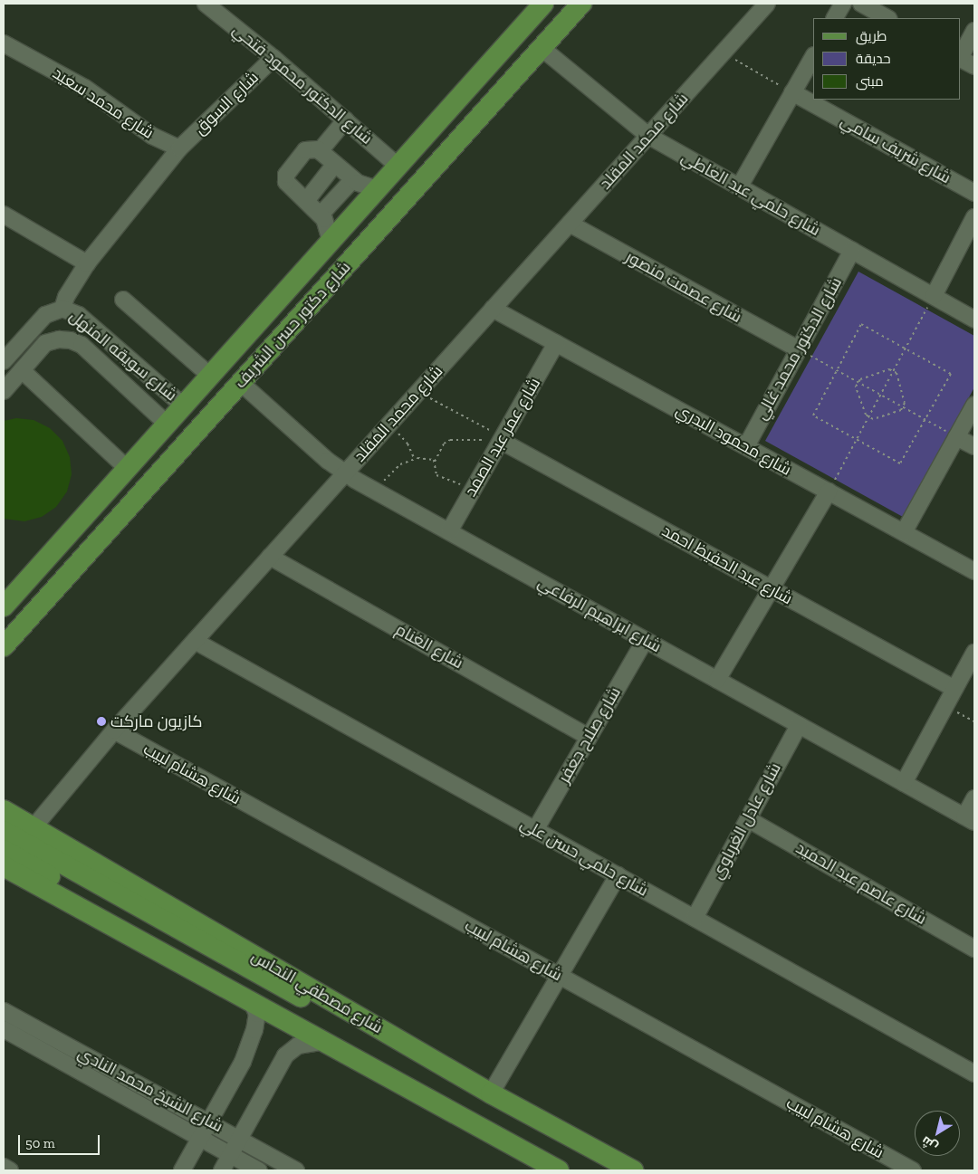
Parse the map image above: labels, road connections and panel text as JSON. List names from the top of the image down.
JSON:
{
  "streets": {
    "main road": ["شارع دكتور حسن الشريف", "شارع مصطفي النحاس"],
    "street": [
      "شارع الدكتور محمود فتحي",
      "شارع محمد سعيد",
      "شارع السوق",
      "شارع محمد المقلد",
      "شارع شريف سامي",
      "شارع حلمي عبد العاطي",
      "شارع عصمت منصور",
      "شارع الدكتور محمد غالي",
      "شارع سويقه المنهل",
      "شارع عمر عبد الصمد",
      "شارع محمود البدري",
      "شارع عبد الحفيظ احمد",
      "شارع ابراهيم الرفاعي",
      "شارع الغنام",
      "شارع صلاح جعفر",
      "شارع هشام لبيب",
      "شارع عادل الغرباوي",
      "شارع حلمي حسن علي",
      "شارع عاصم عبد الحميد",
      "شارع الشيخ محمد النادي"
    ]
  },
  "crossings": [
    ["شارع الدكتور محمود فتحي", "شارع السوق"],
    ["شارع الدكتور محمود فتحي", "شارع دكتور حسن الشريف"],
    ["شارع محمد سعيد", "شارع السوق"],
    ["شارع السوق", "شارع سويقه المنهل"],
    ["شارع محمد المقلد", "شارع حلمي عبد العاطي"],
    ["شارع محمد المقلد", "شارع عصمت منصور"],
    ["شارع محمد المقلد", "شارع محمود البدري"],
    ["شارع محمد المقلد", "شارع ابراهيم الرفاعي"],
    ["شارع محمد المقلد", "شارع الغنام"],
    ["شارع محمد المقلد", "شارع هشام لبيب"],
    ["شارع محمد المقلد", "شارع حلمي حسن علي"],
    ["شارع محمد المقلد", "شارع مصطفي النحاس"],
    ["شارع حلمي عبد العاطي", "شارع دكتور حسن الشريف"],
    ["شارع حلمي عبد العاطي", "شارع الدكتور محمد غالي"],
    ["شارع عصمت منصور", "شارع الدكتور محمد غالي"],
    ["شارع دكتور حسن الشريف", "شارع سويقه المنهل"],
    ["شارع دكتور حسن الشريف", "شارع ابراهيم الرفاعي"],
    ["شارع الدكتور محمد غالي", "شارع محمود البدري"],
    ["شارع عمر عبد الصمد", "شارع محمود البدري"],
    ["شارع عمر عبد الصمد", "شارع عبد الحفيظ احمد"],
    ["شارع عمر عبد الصمد", "شارع ابراهيم الرفاعي"],
    ["شارع ابراهيم الرفاعي", "شارع صلاح جعفر"],
    ["شارع ابراهيم الرفاعي", "شارع عادل الغرباوي"],
    ["شارع الغنام", "شارع صلاح جعفر"],
    ["شارع صلاح جعفر", "شارع حلمي حسن علي"],
    ["شارع عادل الغرباوي", "شارع حلمي حسن علي"],
    ["شارع عادل الغرباوي", "شارع عاصم عبد الحميد"]
  ],
  "places": ["كازيون ماركت"],
  "legend": ["طريق", "حديقة", "مبنى"],
  "scale_bar": "50 m",
  "north": "bottom left"
}
